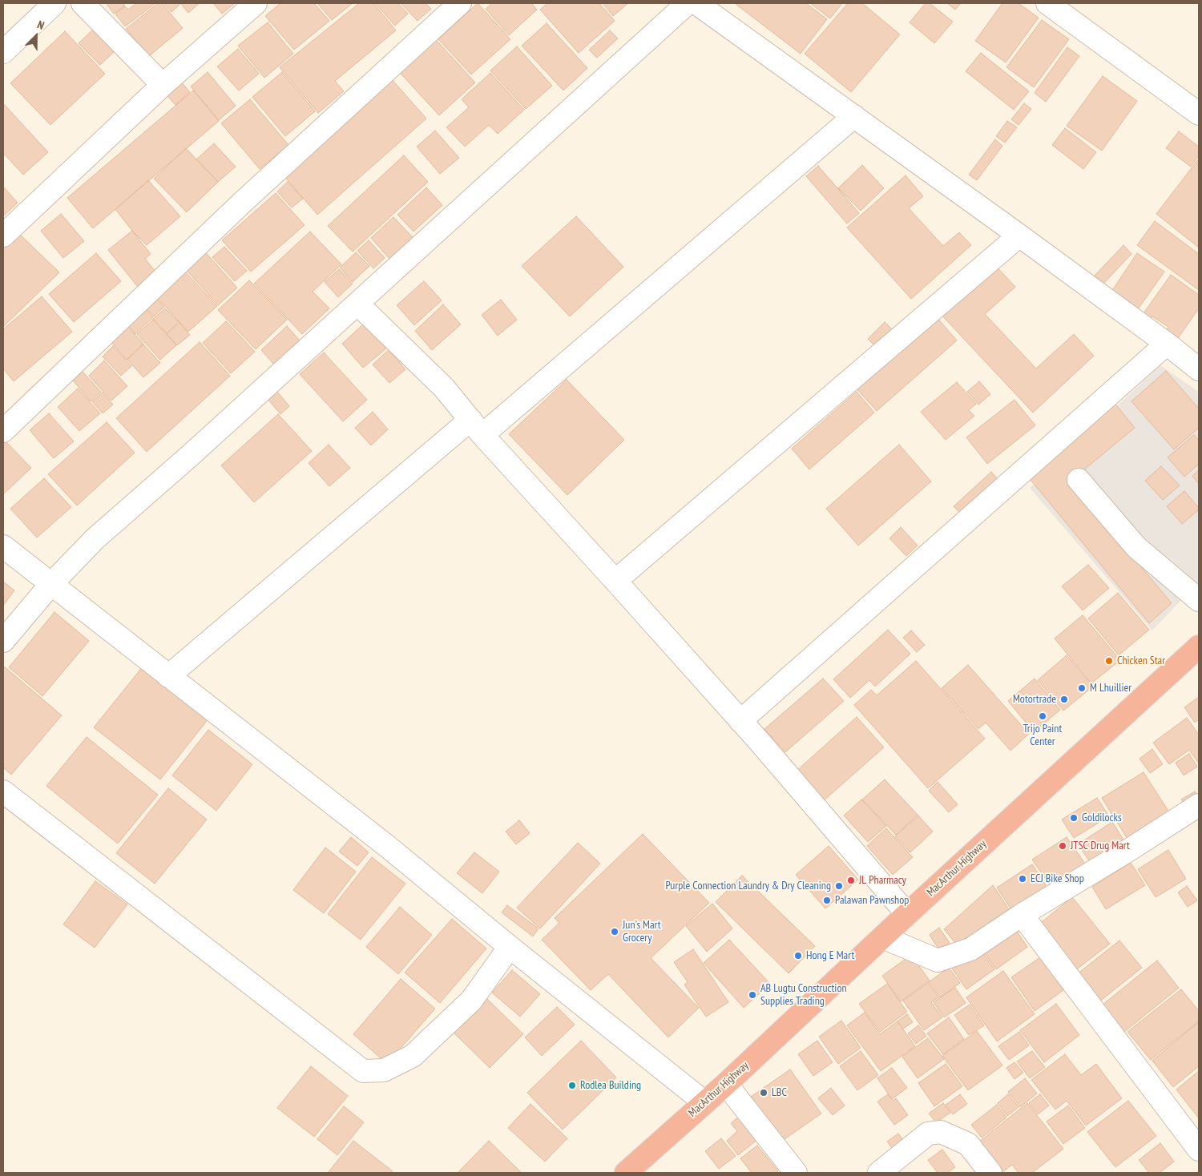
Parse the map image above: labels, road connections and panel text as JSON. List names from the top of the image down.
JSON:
{
  "streets": {
    "highway": ["MacArthur Highway"]
  },
  "places": [
    "Chicken Star",
    "M Lhuillier",
    "Motortrade",
    "Trijo Paint Center",
    "Goldilocks",
    "JTSC Drug Mart",
    "ECJ Bike Shop",
    "JL Pharmacy",
    "Purple Connection Laundry & Dry Cleaning",
    "Palawan Pawnshop",
    "Jun's Mart Grocery",
    "Hong E Mart",
    "AB Lugtu Construction Supplies Trading",
    "Rodlea Building",
    "LBC"
  ],
  "north": "top right"
}
